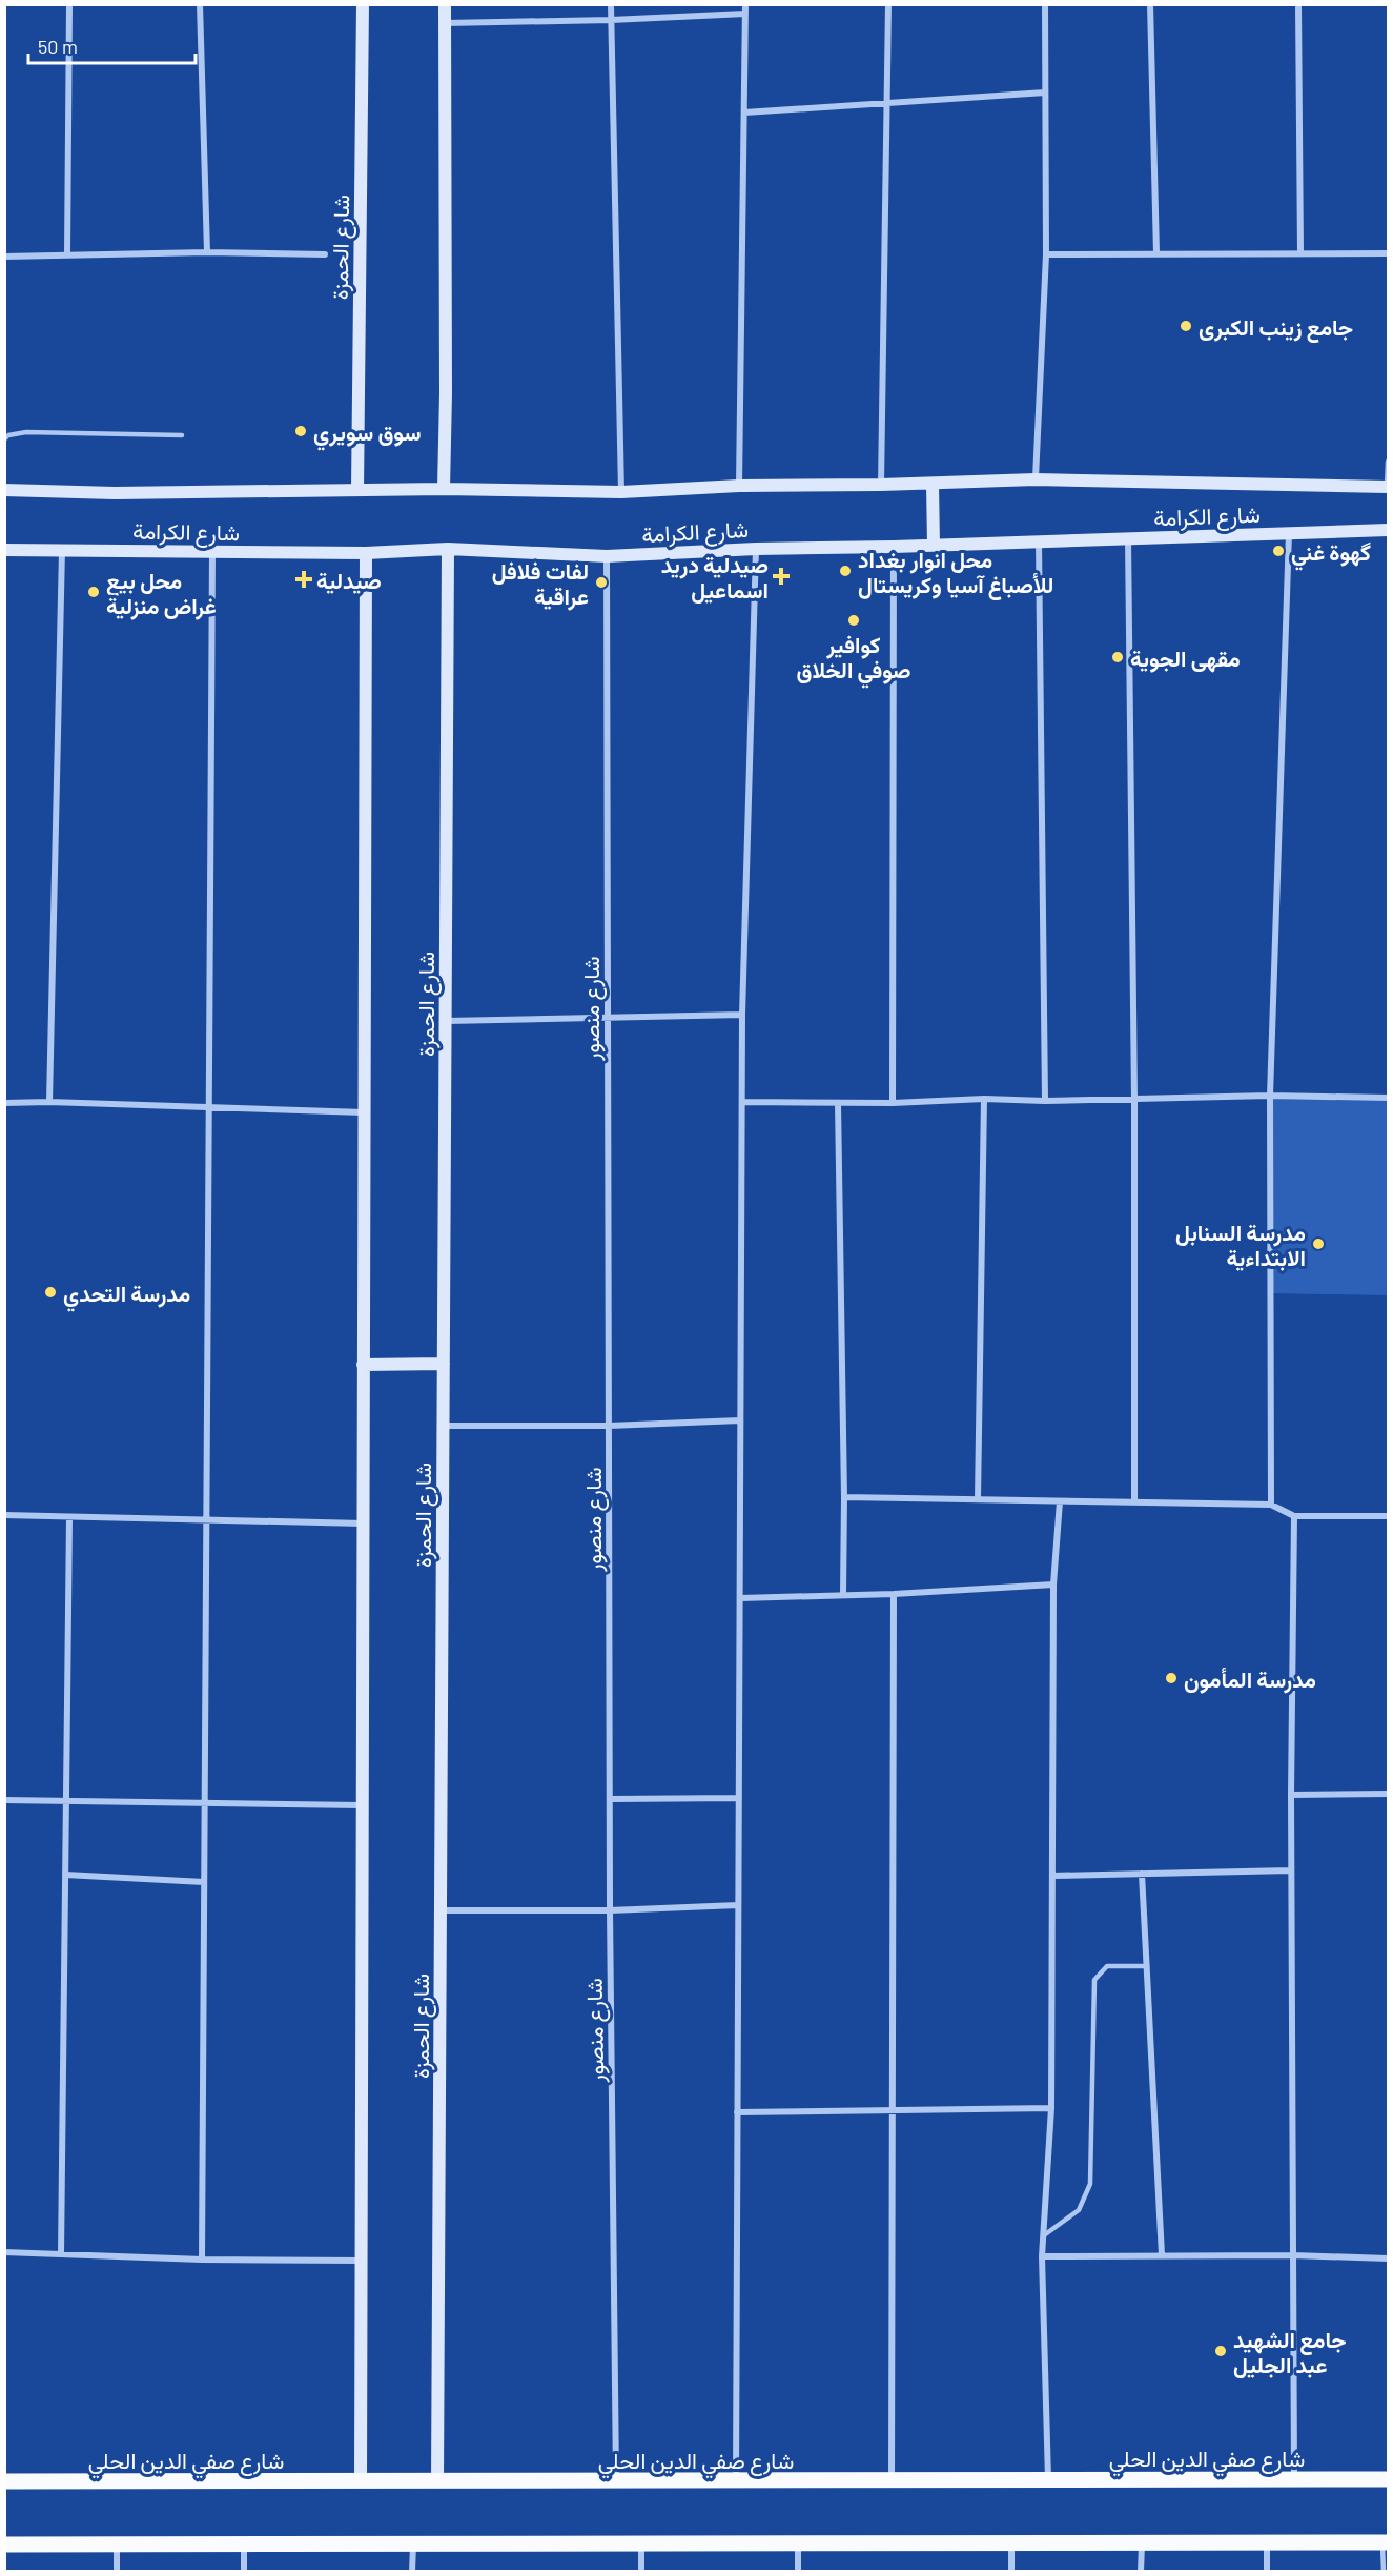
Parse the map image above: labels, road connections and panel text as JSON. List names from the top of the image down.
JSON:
{
  "streets": {
    "main road": ["شارع صفي الدين الحلي"],
    "street": ["شارع الحمزة", "شارع الكرامة", "شارع منصور"]
  },
  "crossings": [
    ["شارع الحمزة", "شارع الكرامة"],
    ["شارع الحمزة", "شارع صفي الدين الحلي"],
    ["شارع الكرامة", "شارع منصور"],
    ["شارع منصور", "شارع صفي الدين الحلي"]
  ],
  "places": {
    "other": [
      "جامع زينب الكبرى",
      "سوق سويري",
      "گهوة غني",
      "محل انوار بغداد للأصباغ آسيا وكريستال",
      "لفات فلافل عراقية",
      "محل بيع غراض منزلية",
      "كوافير صوفي الخلاق",
      "مقهى الجوية",
      "مدرسة السنابل الابتداءية",
      "مدرسة التحدي",
      "مدرسة المأمون",
      "جامع الشهيد عبد الجليل"
    ],
    "health": ["صيدلية دريد اسماعيل", "صيدلية"]
  },
  "scale_bar": "50 m"
}
